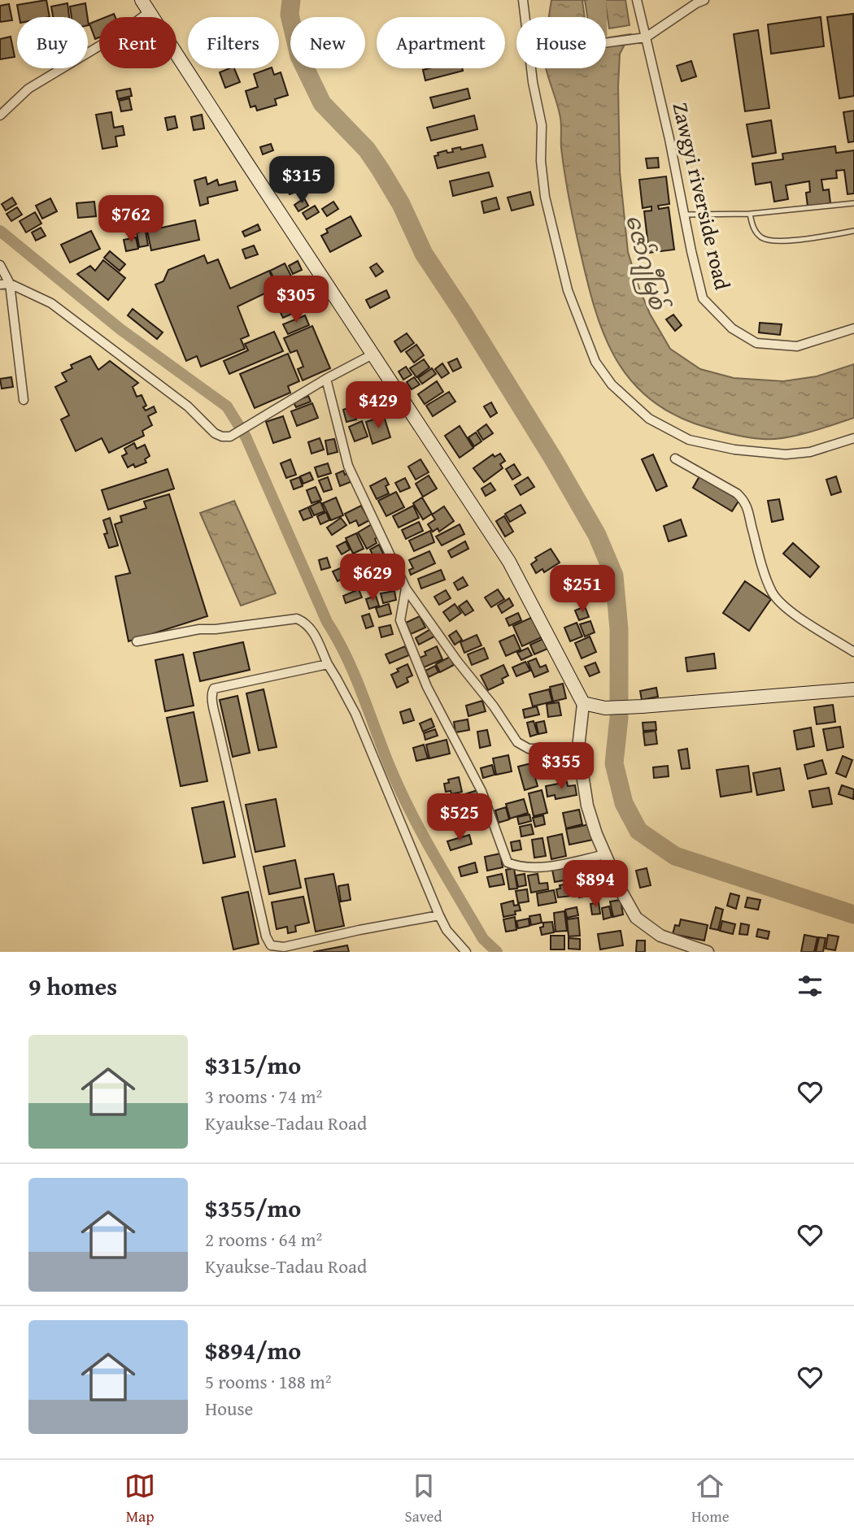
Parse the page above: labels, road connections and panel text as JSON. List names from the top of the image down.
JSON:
{
  "streets": {
    "street": ["Zawgyi riverside road"]
  },
  "water": ["ဇော်ဂျီမြစ်"],
  "page": {
    "chip": [
      "Buy",
      "Rent",
      "Filters",
      "New",
      "Apartment",
      "House"
    ],
    "price": [
      "$315",
      "$762",
      "$305",
      "$429",
      "$629",
      "$251",
      "$355",
      "$525",
      "$894"
    ],
    "heading": "9 homes",
    "list": [
      {
        "name": "$315/mo",
        "note": "3 rooms · 74 m² · Kyaukse-Tadau Road"
      },
      {
        "name": "$355/mo",
        "note": "2 rooms · 64 m² · Kyaukse-Tadau Road"
      },
      {
        "name": "$894/mo",
        "note": "5 rooms · 188 m² · House"
      }
    ],
    "tabs": ["Map", "Saved", "Home"]
  }
}
